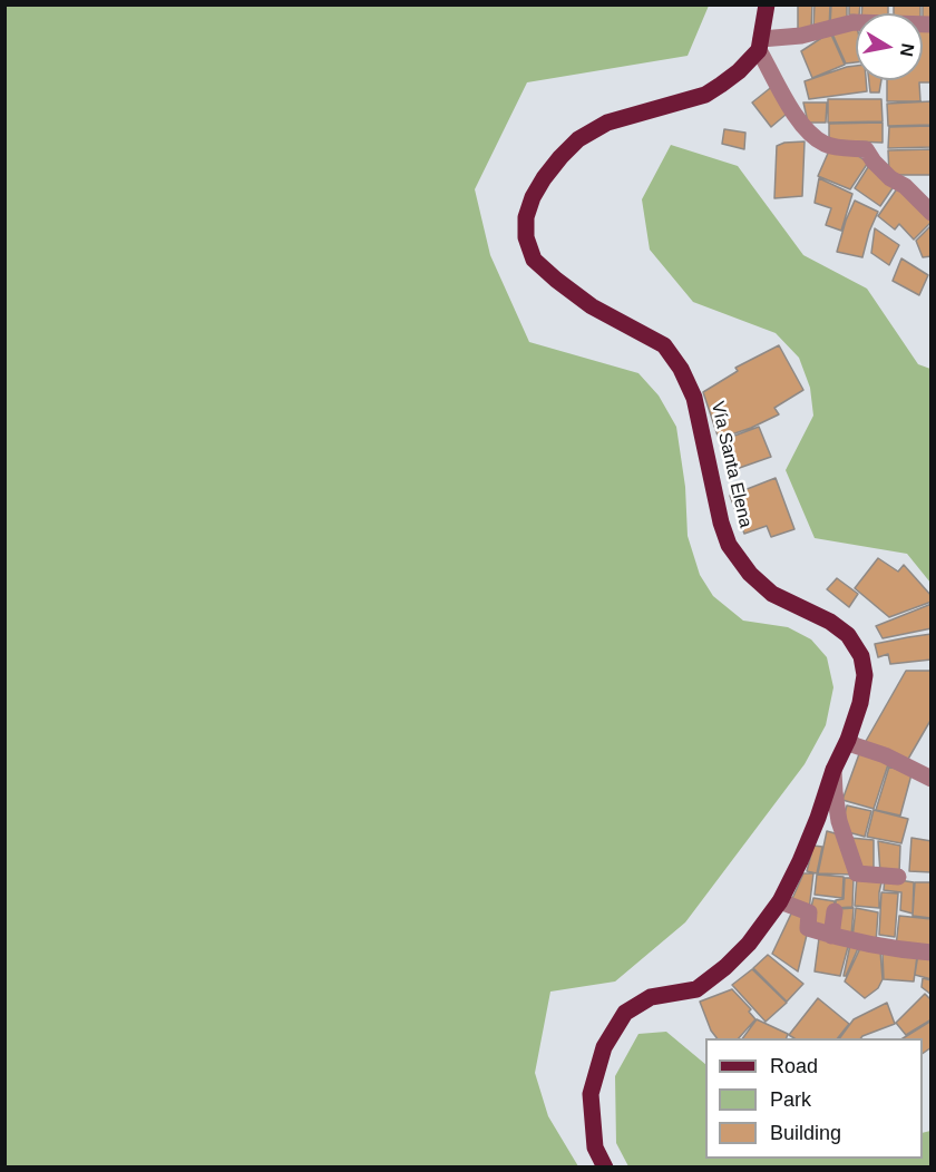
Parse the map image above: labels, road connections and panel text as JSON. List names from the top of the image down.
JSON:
{
  "streets": {
    "main road": ["Vía Santa Elena"]
  },
  "legend": ["Road", "Park", "Building"],
  "north": "right"
}
